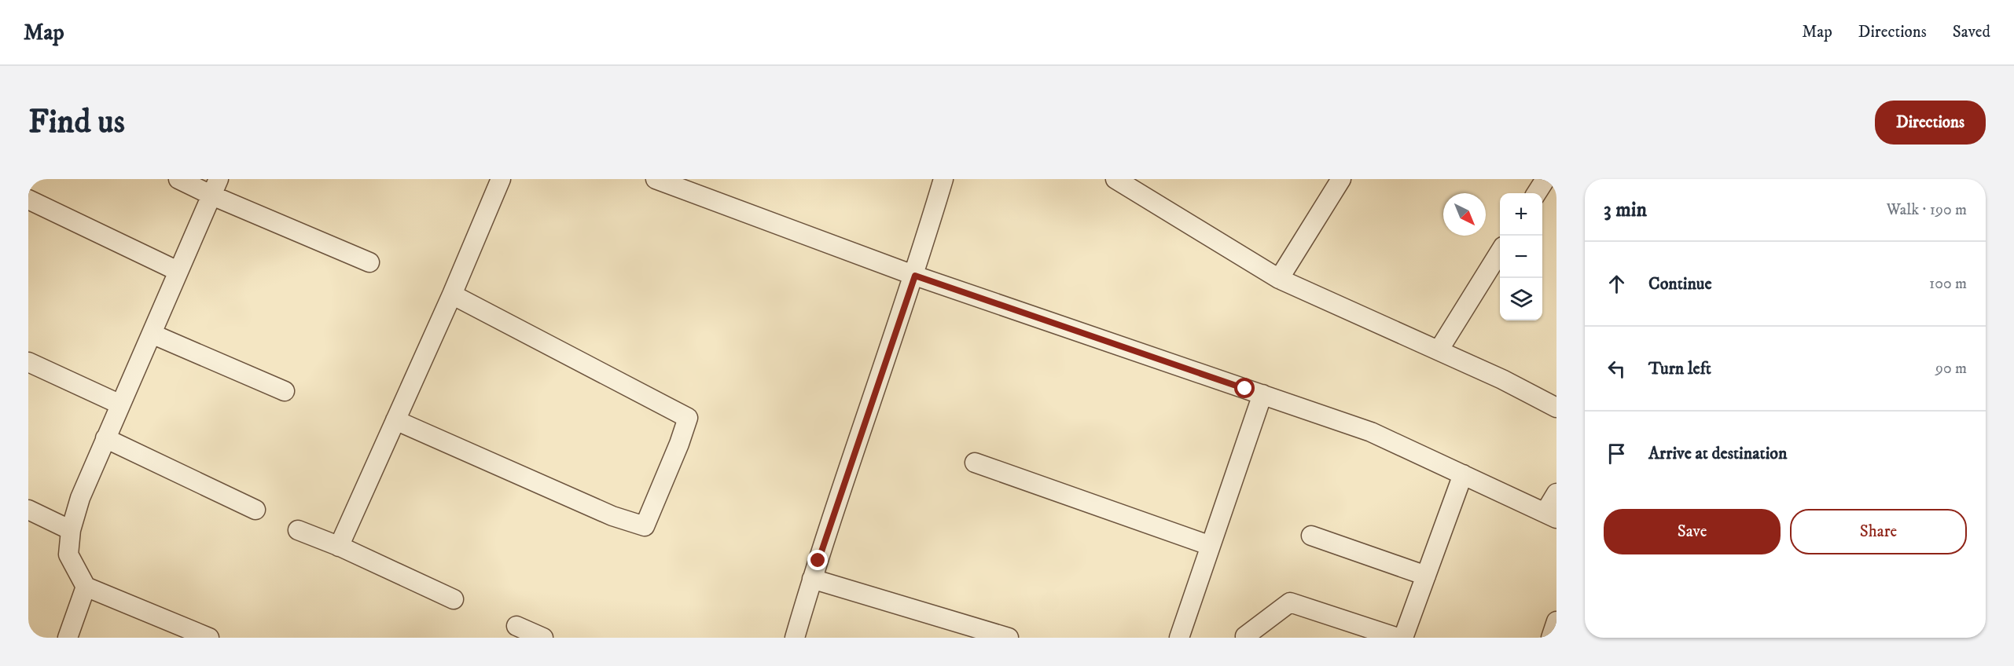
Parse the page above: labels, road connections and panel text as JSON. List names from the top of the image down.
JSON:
{
  "north": "bottom right",
  "page": {
    "header": "Map",
    "nav": ["Map", "Directions", "Saved"],
    "buttons": [
      "Directions",
      ["Save", "Share"]
    ],
    "title": "Find us",
    "heading": ["3 min", "Walk · 190 m"],
    "map_buttons": ["+", "−"],
    "list": [
      ["Continue", "100 m"],
      ["Turn left", "90 m"],
      "Arrive at destination"
    ]
  }
}
